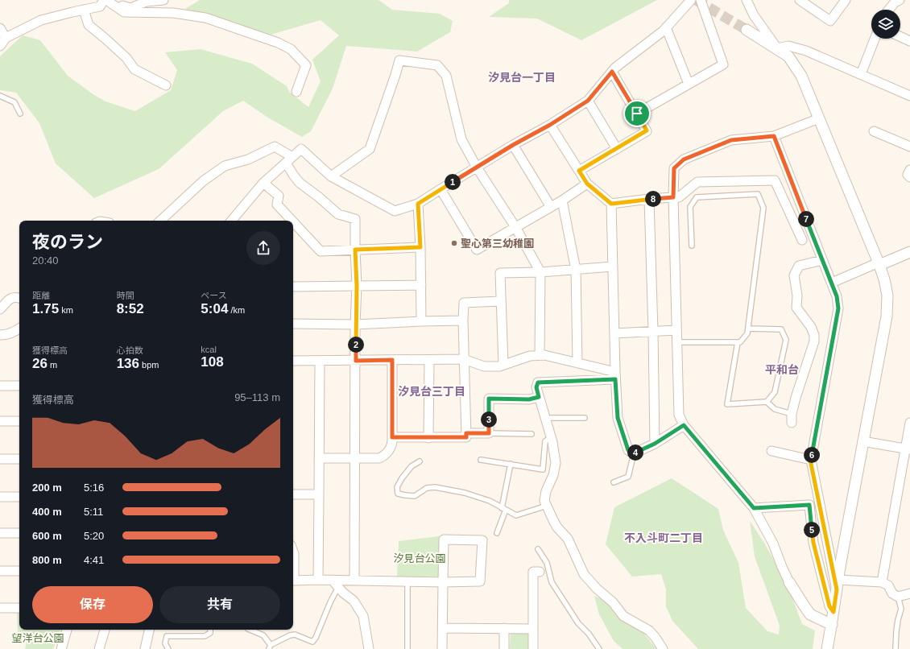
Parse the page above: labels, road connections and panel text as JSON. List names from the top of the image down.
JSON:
{
  "districts": [
    "汐見台一丁目",
    "平和台",
    "汐見台三丁目",
    "不入斗町二丁目"
  ],
  "parks": ["汐見台公園", "望洋台公園"],
  "places": ["聖心第三幼稚園"],
  "page": {
    "pins": [
      "1",
      "8",
      "7",
      "2",
      "3",
      "4",
      "6",
      "5"
    ],
    "heading": ["夜のラン", "20:40"],
    "stats": [
      ["距離", "1.75 km"],
      ["時間", "8:52"],
      ["ペース", "5:04 /km"],
      ["獲得標高", "26 m"],
      ["心拍数", "136 bpm"],
      ["kcal", "108"]
    ],
    "chart": ["獲得標高", "95–113 m"],
    "list": [
      {
        "name": "200 m",
        "note": "5:16"
      },
      {
        "name": "400 m",
        "note": "5:11"
      },
      {
        "name": "600 m",
        "note": "5:20"
      },
      {
        "name": "800 m",
        "note": "4:41"
      }
    ],
    "buttons": ["保存", "共有"]
  }
}
